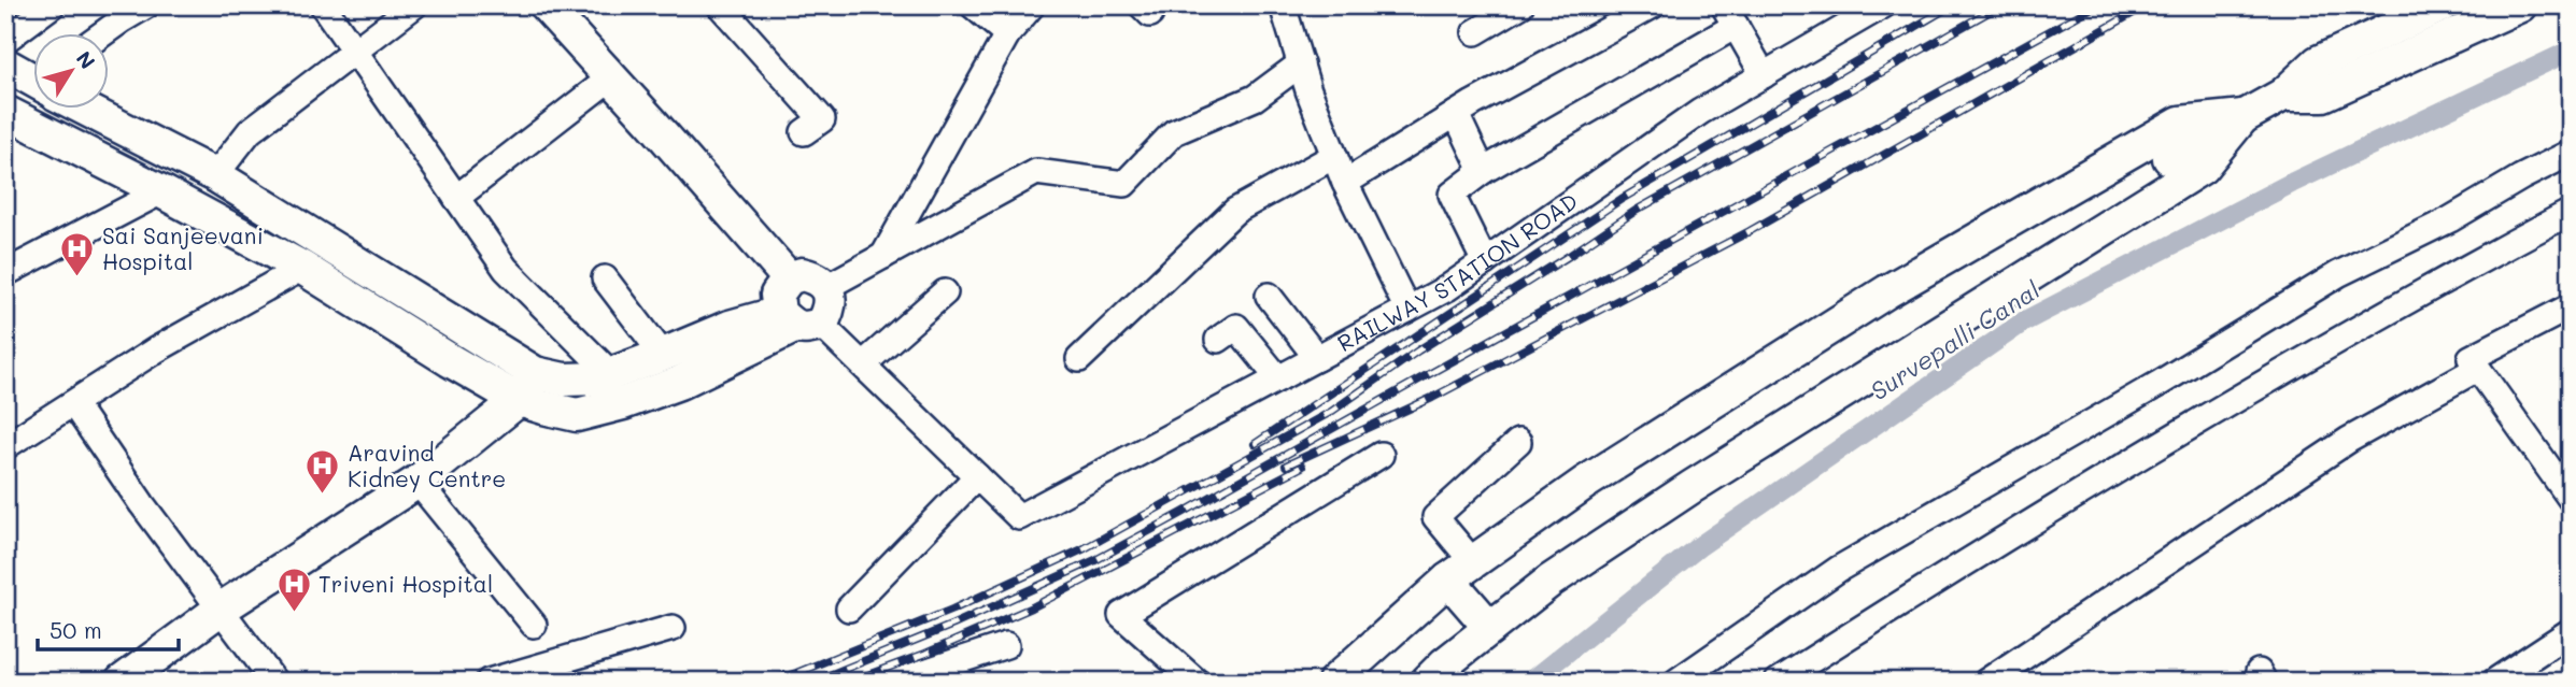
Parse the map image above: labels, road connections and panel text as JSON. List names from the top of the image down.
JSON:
{
  "streets": {
    "street": ["RAILWAY STATION ROAD"]
  },
  "water": ["Survepalli Canal"],
  "places": {
    "hospital": ["Sai Sanjeevani Hospital", "Aravind Kidney Centre", "Triveni Hospital"]
  },
  "scale_bar": "50 m",
  "north": "top right"
}
